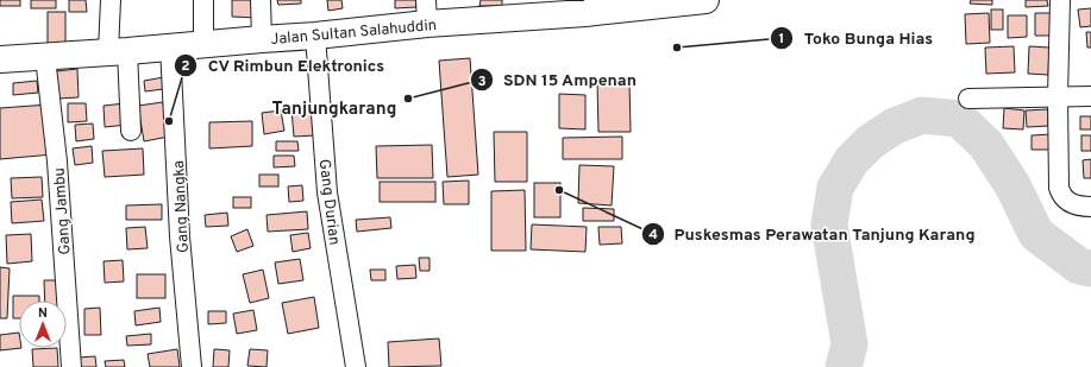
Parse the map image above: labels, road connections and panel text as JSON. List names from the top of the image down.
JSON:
{
  "streets": {
    "main road": ["Jalan Sultan Salahuddin"],
    "street": ["Gang Durian", "Gang Nangka", "Gang Jambu"]
  },
  "crossings": [
    ["Jalan Sultan Salahuddin", "Gang Durian"],
    ["Jalan Sultan Salahuddin", "Gang Nangka"],
    ["Jalan Sultan Salahuddin", "Gang Jambu"]
  ],
  "districts": ["Tanjungkarang"],
  "places": [
    "Toko Bunga Hias",
    "SDN 15 Ampenan",
    "CV Rimbun Elektronics",
    "Puskesmas Perawatan Tanjung Karang"
  ],
  "north": "top"
}
